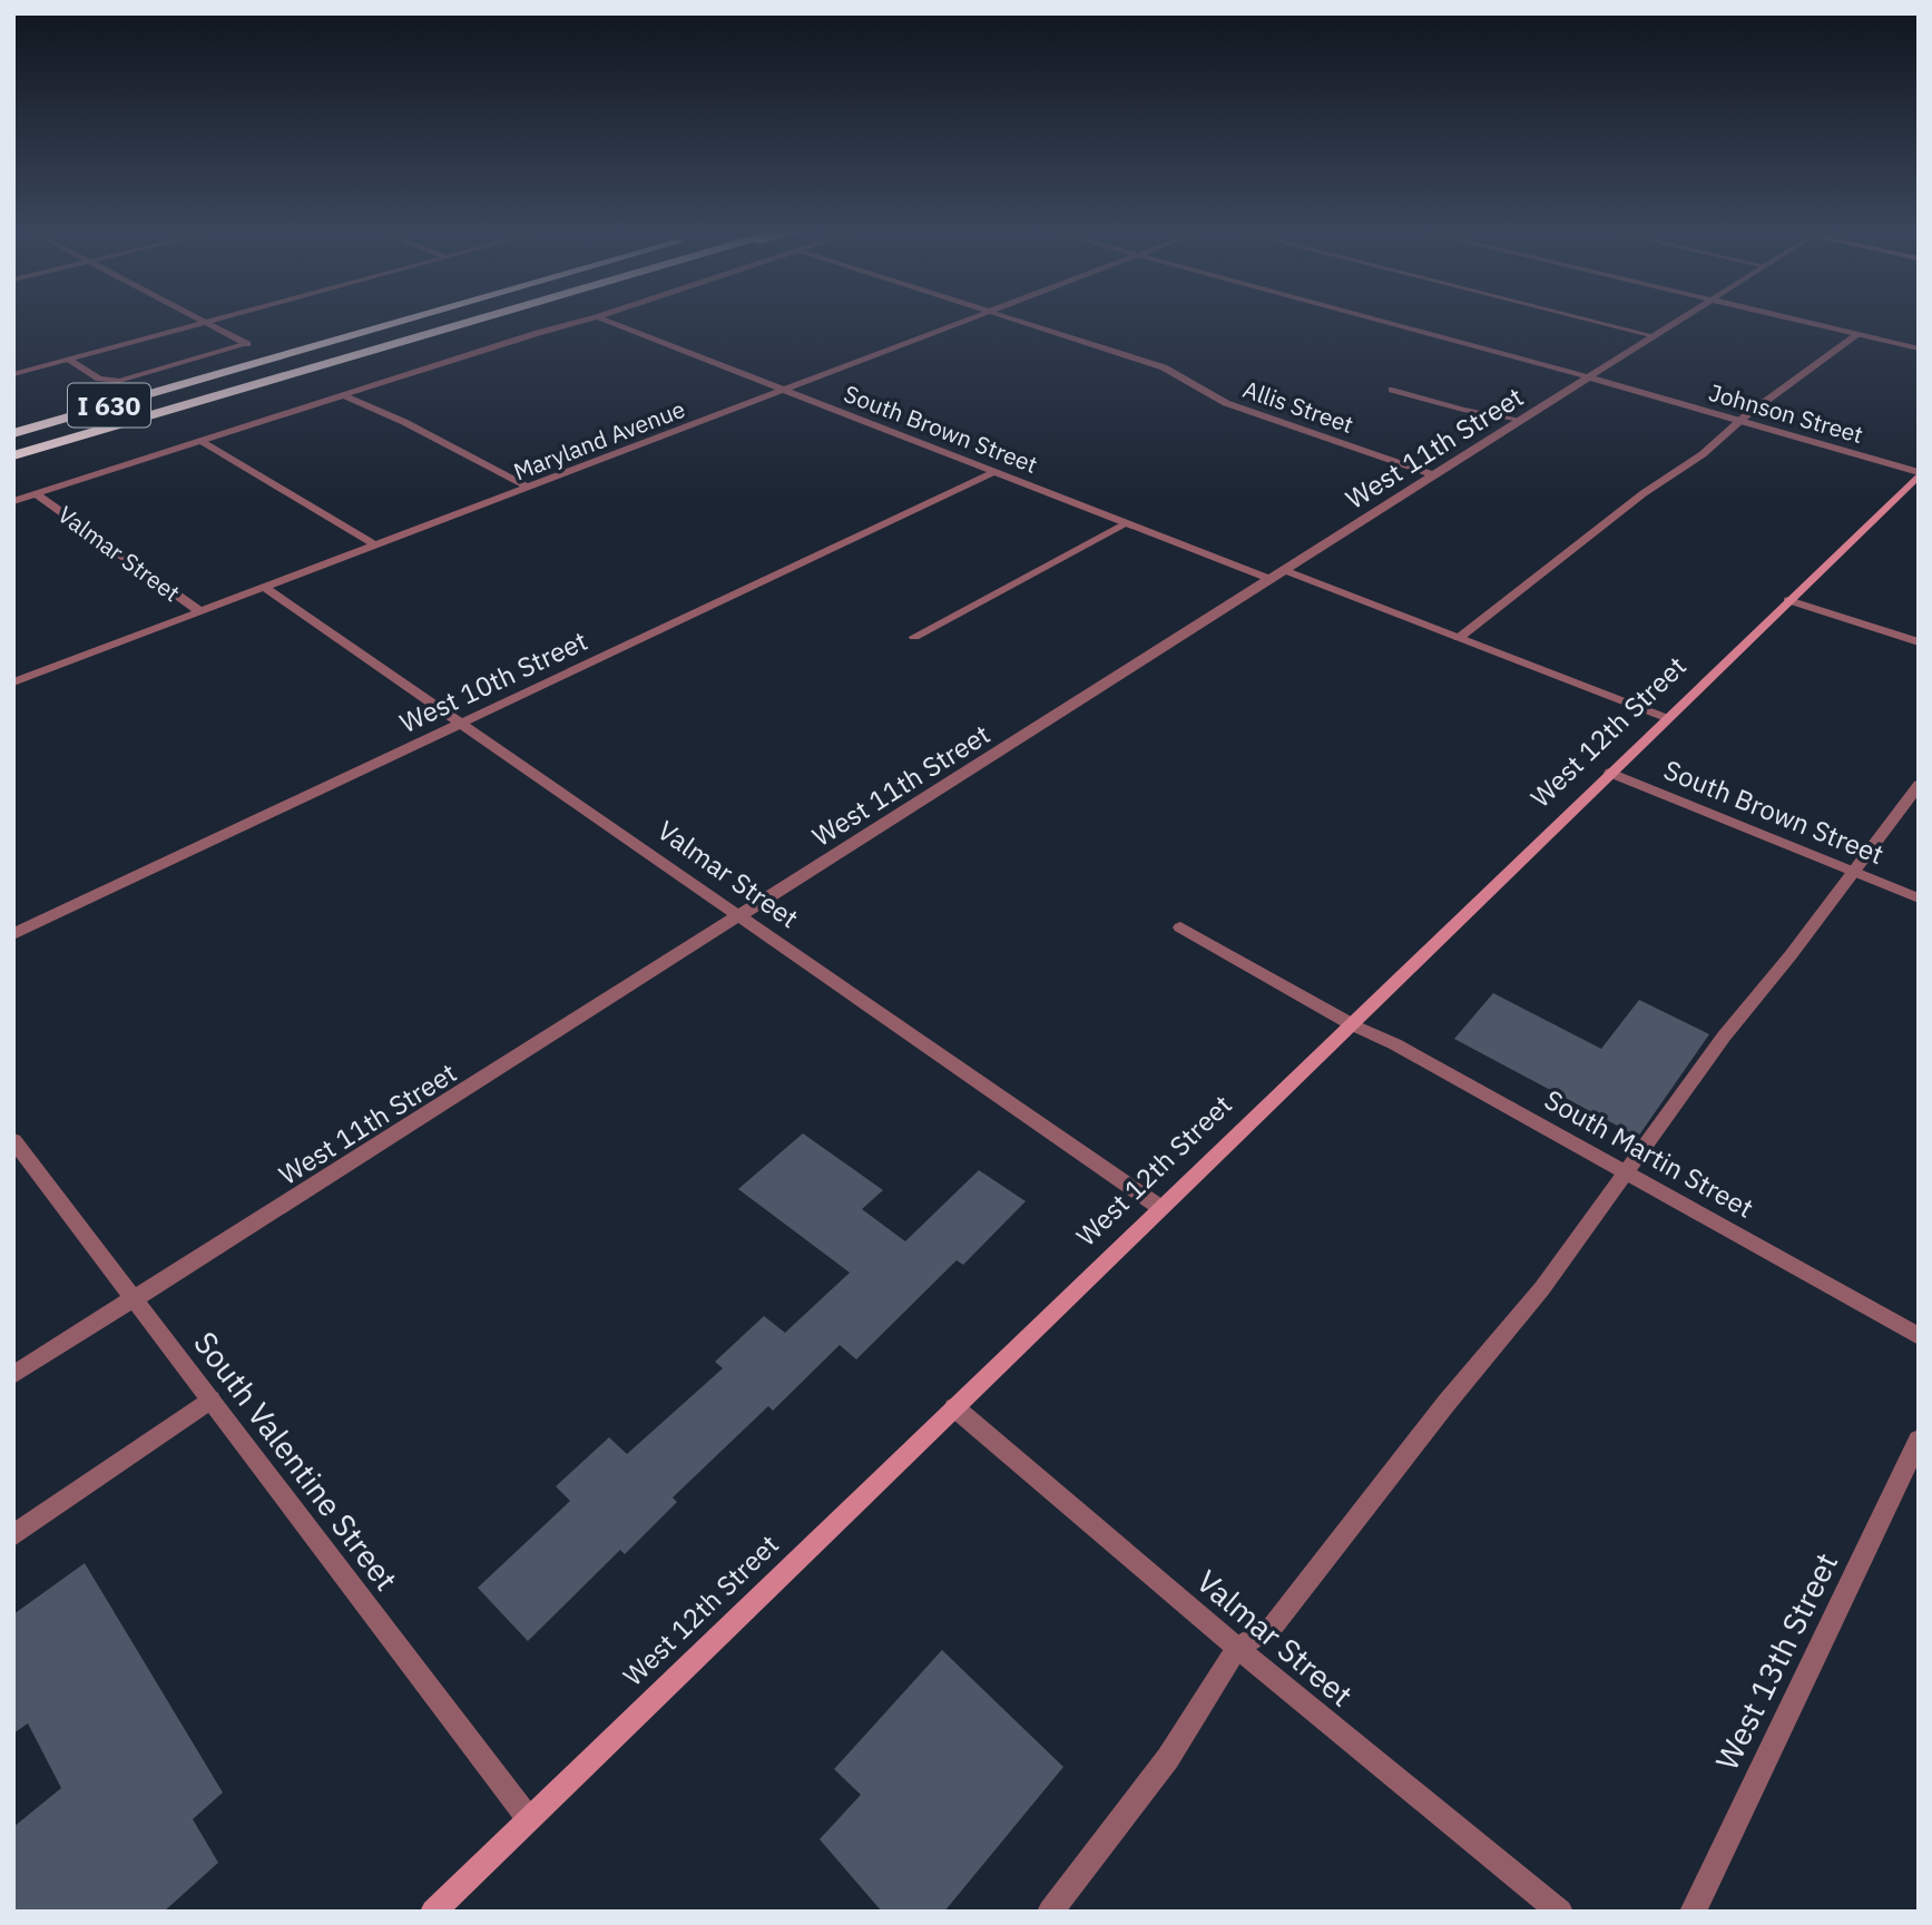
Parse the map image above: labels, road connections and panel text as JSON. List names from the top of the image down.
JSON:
{
  "streets": {
    "highway": ["I 630"],
    "main road": ["West 12th Street"],
    "street": [
      "Allis Street",
      "Johnson Street",
      "South Brown Street",
      "Maryland Avenue",
      "West 11th Street",
      "Valmar Street",
      "West 10th Street",
      "South Martin Street",
      "South Valentine Street",
      "West 13th Street"
    ]
  },
  "crossings": [
    ["Allis Street", "West 11th Street"],
    ["Johnson Street", "West 11th Street"],
    ["Johnson Street", "West 12th Street"],
    ["South Brown Street", "Maryland Avenue"],
    ["South Brown Street", "West 11th Street"],
    ["South Brown Street", "West 10th Street"],
    ["South Brown Street", "West 12th Street"],
    ["Maryland Avenue", "Valmar Street"],
    ["West 11th Street", "Valmar Street"],
    ["West 11th Street", "South Valentine Street"],
    ["Valmar Street", "West 10th Street"],
    ["Valmar Street", "West 12th Street"],
    ["West 12th Street", "South Martin Street"],
    ["West 12th Street", "South Valentine Street"]
  ]
}
